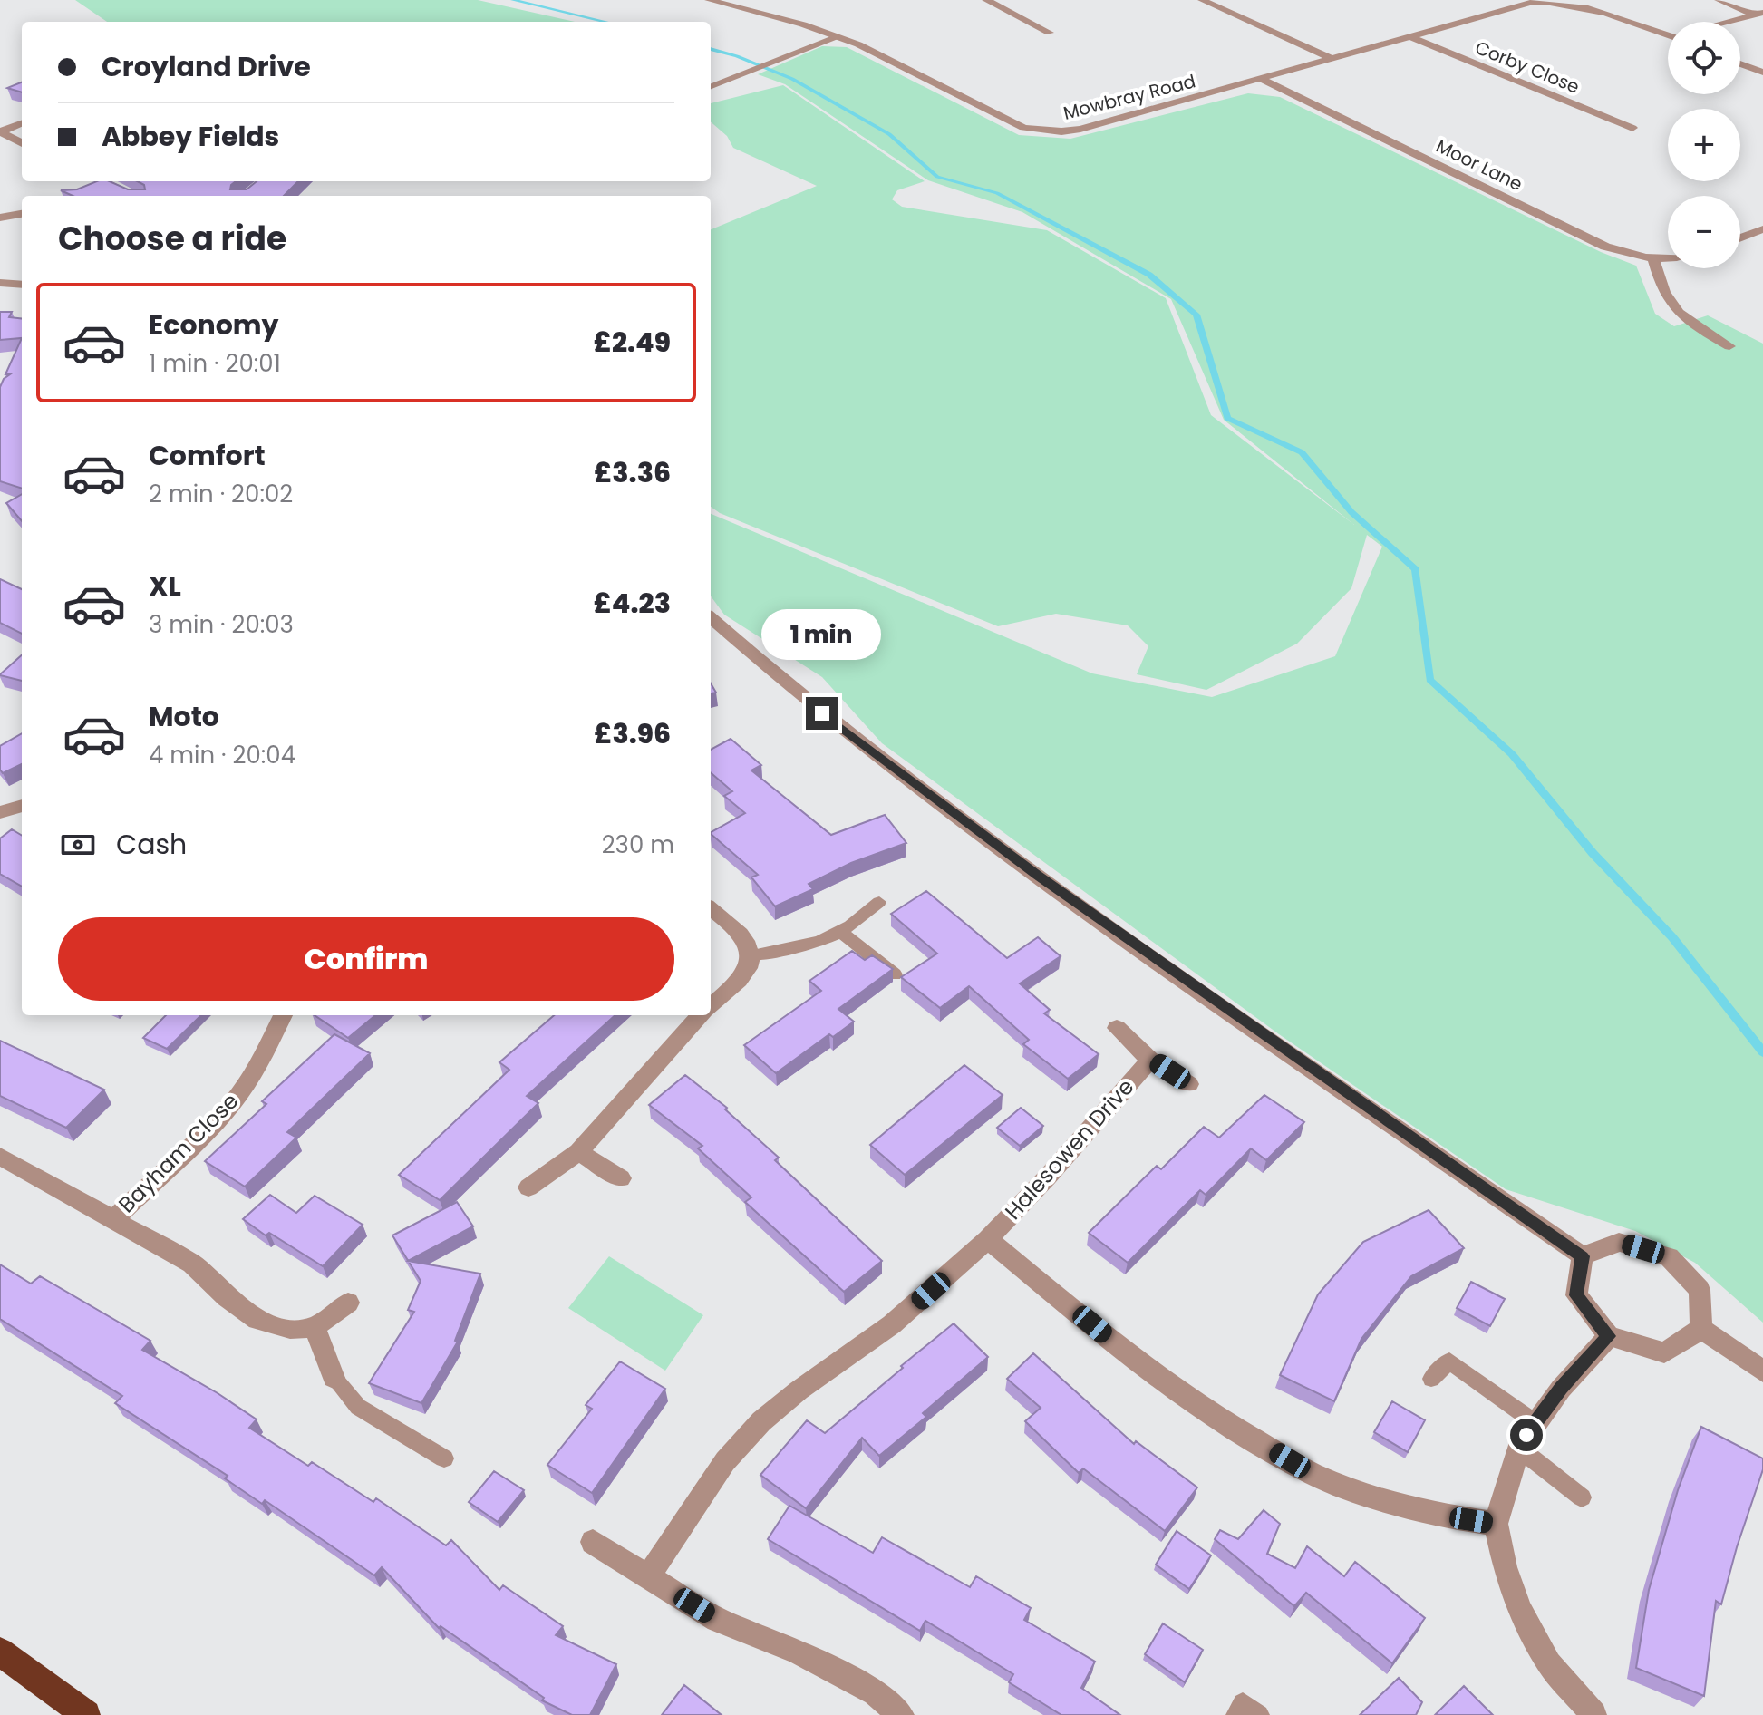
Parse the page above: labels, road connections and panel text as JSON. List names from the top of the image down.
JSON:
{
  "streets": {
    "street": [
      "Corby Close",
      "Mowbray Road",
      "Moor Lane",
      "Halesowen Drive",
      "Bayham Close"
    ]
  },
  "crossings": [
    ["Corby Close", "Mowbray Road"],
    ["Mowbray Road", "Moor Lane"]
  ],
  "page": {
    "map_buttons": ["+", "−"],
    "banner": ["Croyland Drive", "Abbey Fields"],
    "heading": "Choose a ride",
    "list": [
      {
        "name": "Economy",
        "note": "1 min · 20:01",
        "value": "£2.49"
      },
      {
        "name": "Comfort",
        "note": "2 min · 20:02",
        "value": "£3.36"
      },
      {
        "name": "XL",
        "note": "3 min · 20:03",
        "value": "£4.23"
      },
      {
        "name": "Moto",
        "note": "4 min · 20:04",
        "value": "£3.96"
      }
    ],
    "bubble": "1 min",
    "pay": ["Cash", "230 m"],
    "buttons": "Confirm"
  }
}
